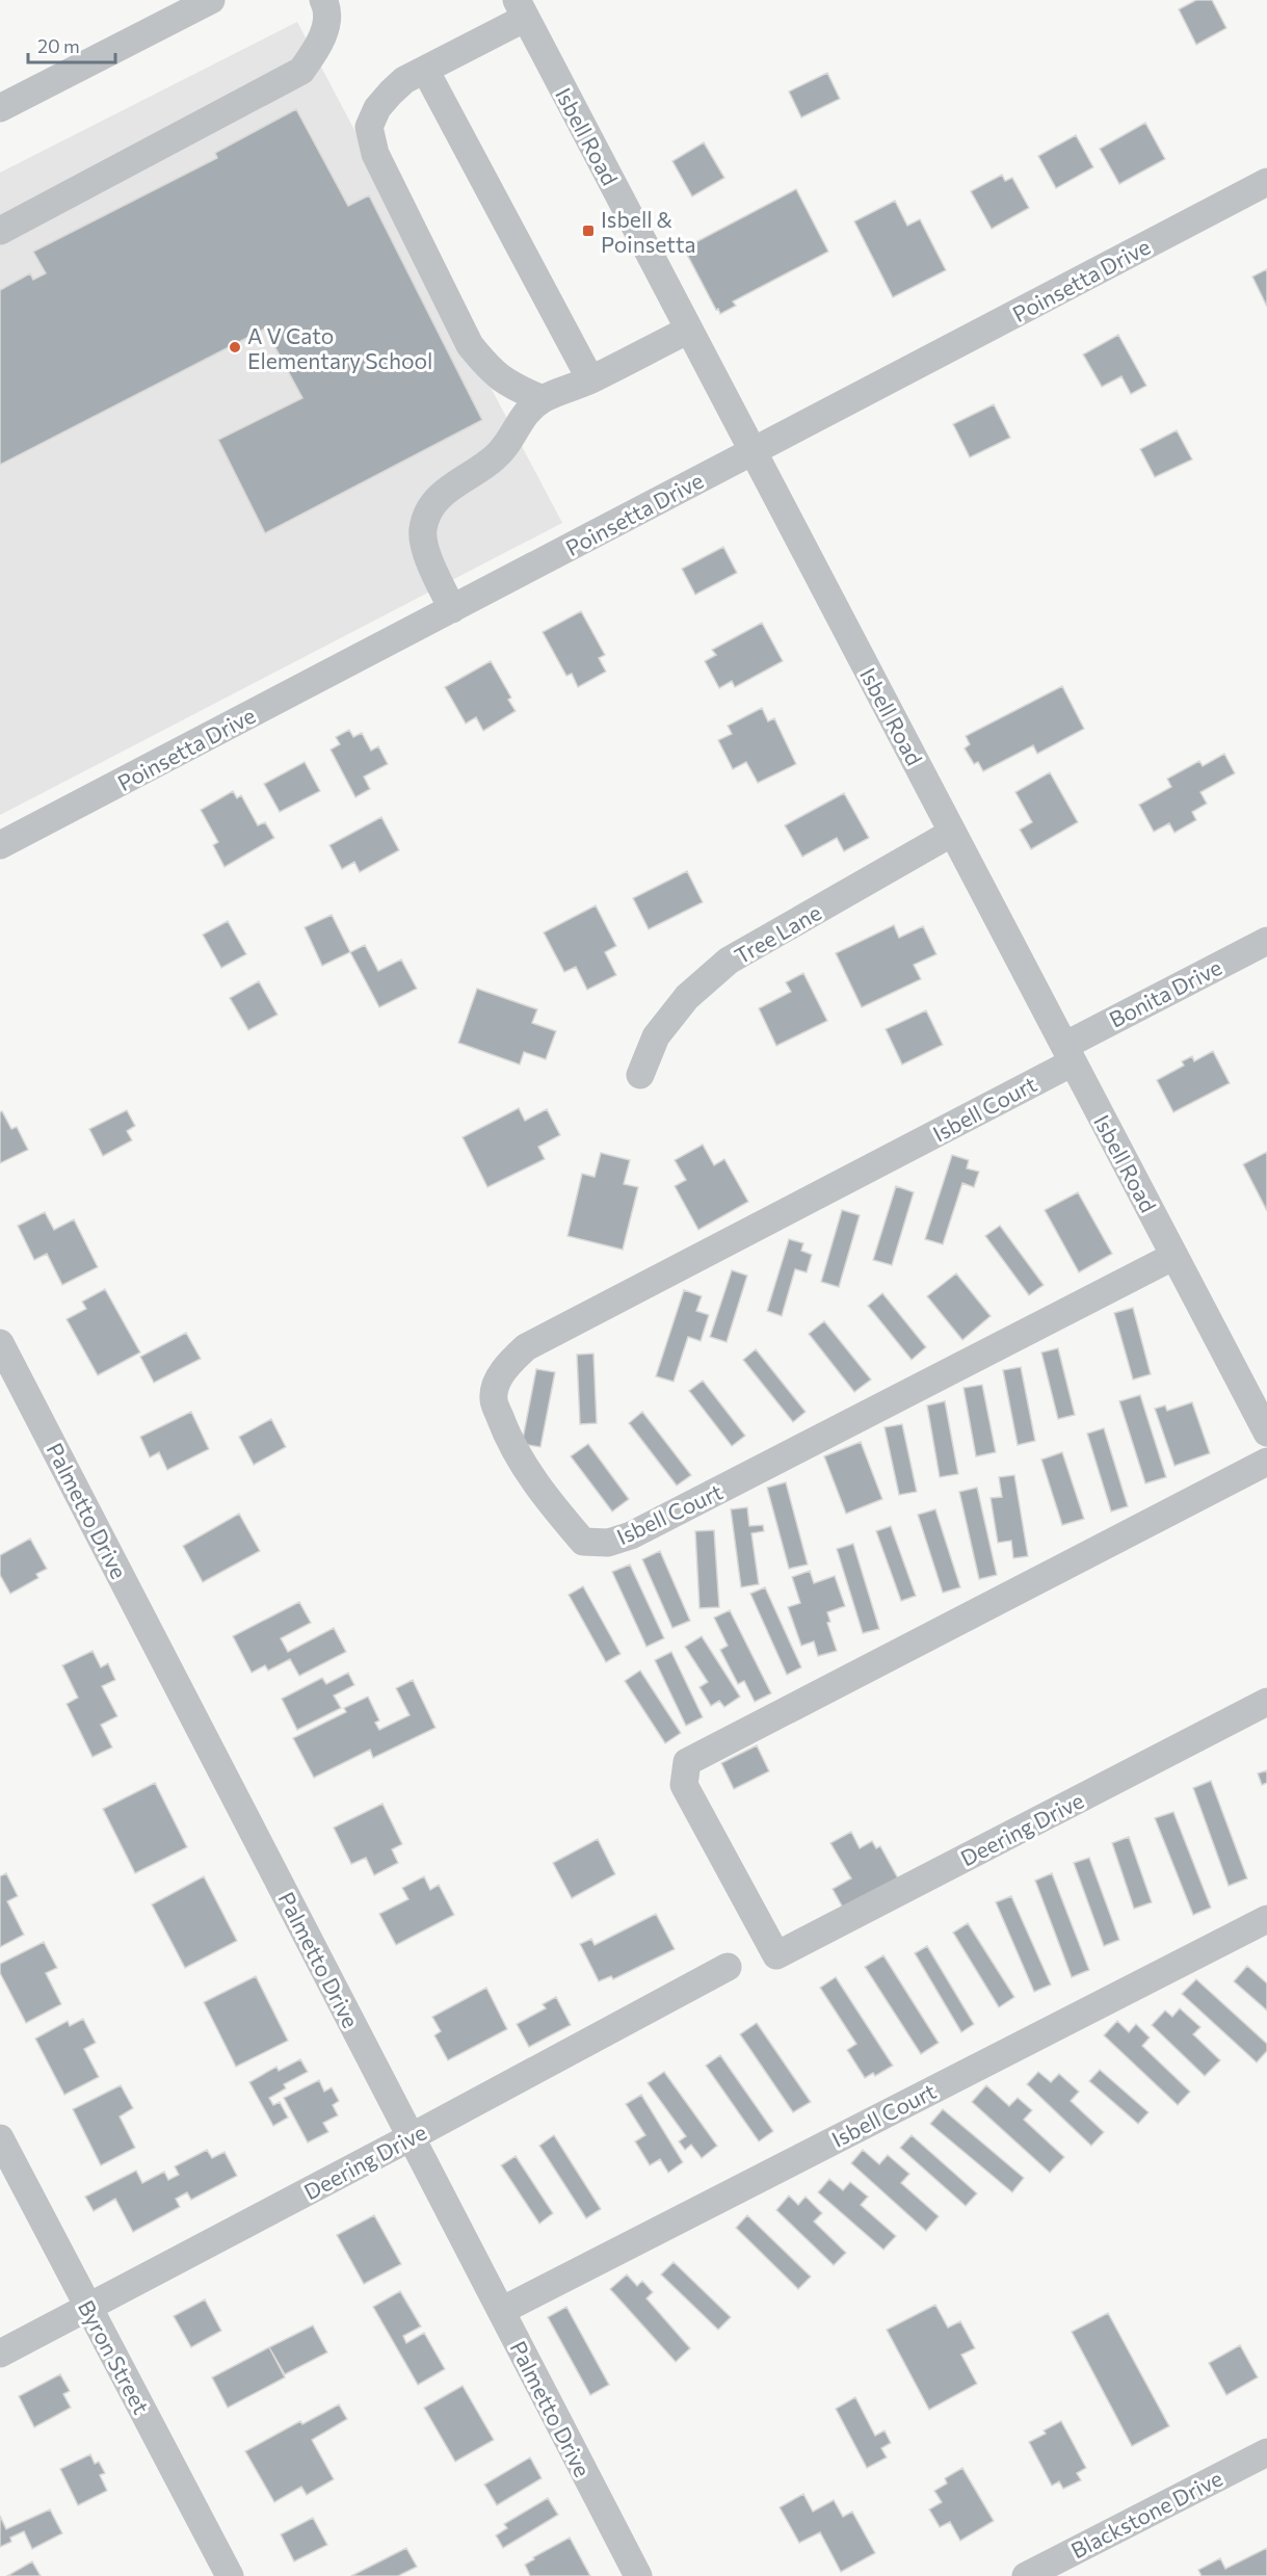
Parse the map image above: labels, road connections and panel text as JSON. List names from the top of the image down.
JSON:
{
  "streets": {
    "street": [
      "Isbell Road",
      "Poinsetta Drive",
      "Tree Lane",
      "Bonita Drive",
      "Isbell Court",
      "Palmetto Drive",
      "Deering Drive",
      "Byron Street",
      "Blackstone Drive"
    ]
  },
  "crossings": [
    ["Isbell Road", "Poinsetta Drive"],
    ["Isbell Road", "Tree Lane"],
    ["Isbell Road", "Bonita Drive"],
    ["Isbell Road", "Isbell Court"],
    ["Bonita Drive", "Isbell Court"],
    ["Isbell Court", "Palmetto Drive"],
    ["Palmetto Drive", "Deering Drive"],
    ["Deering Drive", "Byron Street"]
  ],
  "places": {
    "transit": ["Isbell & Poinsetta"],
    "other": ["A V Cato Elementary School"]
  },
  "scale_bar": "20 m"
}
